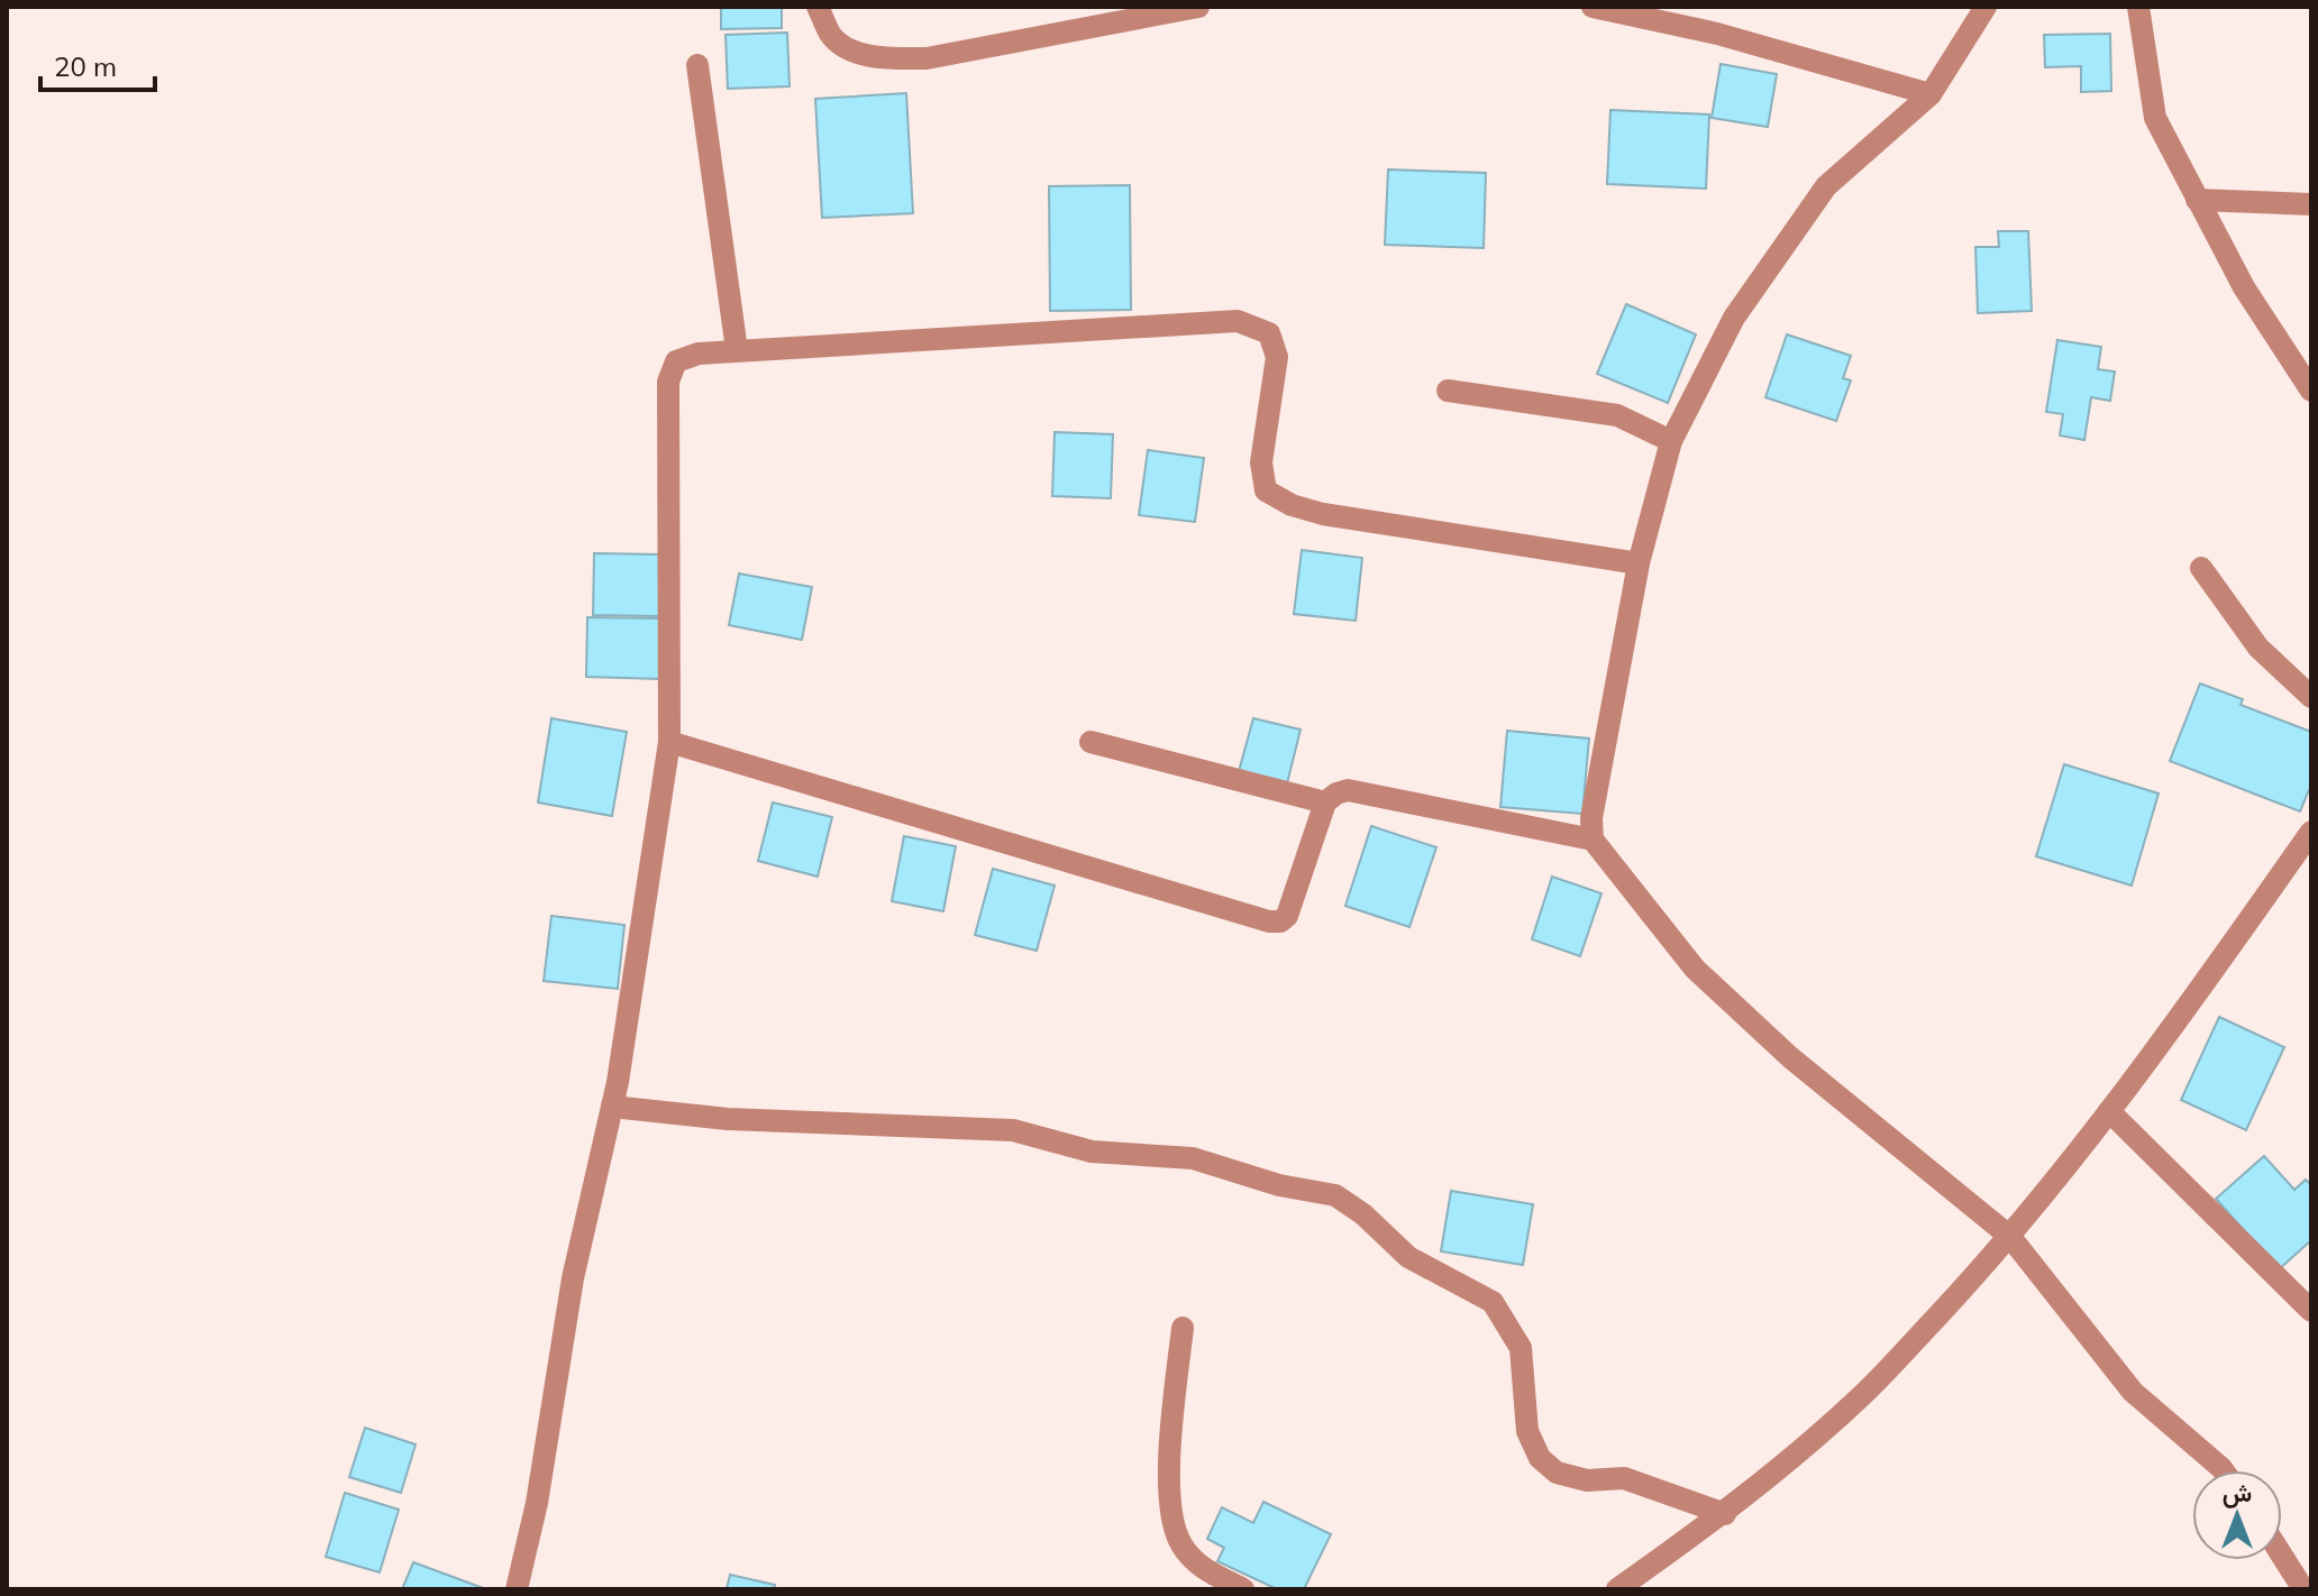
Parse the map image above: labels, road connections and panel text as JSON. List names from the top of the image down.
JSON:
{
  "scale_bar": "20 m",
  "north": "top"
}
